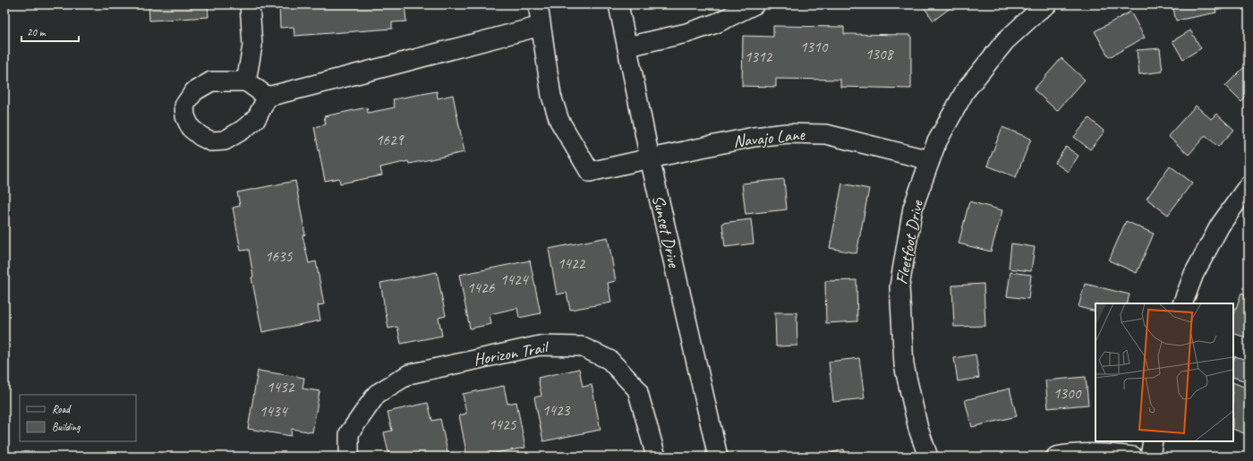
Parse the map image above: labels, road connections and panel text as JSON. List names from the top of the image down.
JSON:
{
  "streets": {
    "street": [
      "Navajo Lane",
      "Sunset Drive",
      "Fleetfoot Drive",
      "Horizon Trail"
    ]
  },
  "crossings": [
    ["Navajo Lane", "Sunset Drive"],
    ["Navajo Lane", "Fleetfoot Drive"]
  ],
  "house_numbers": [
    "1310",
    "1308",
    "1312",
    "1629",
    "1635",
    "1422",
    "1424",
    "1426",
    "1432",
    "1300",
    "1423",
    "1434",
    "1425"
  ],
  "legend": ["Road", "Building"],
  "scale_bar": "20 m"
}
